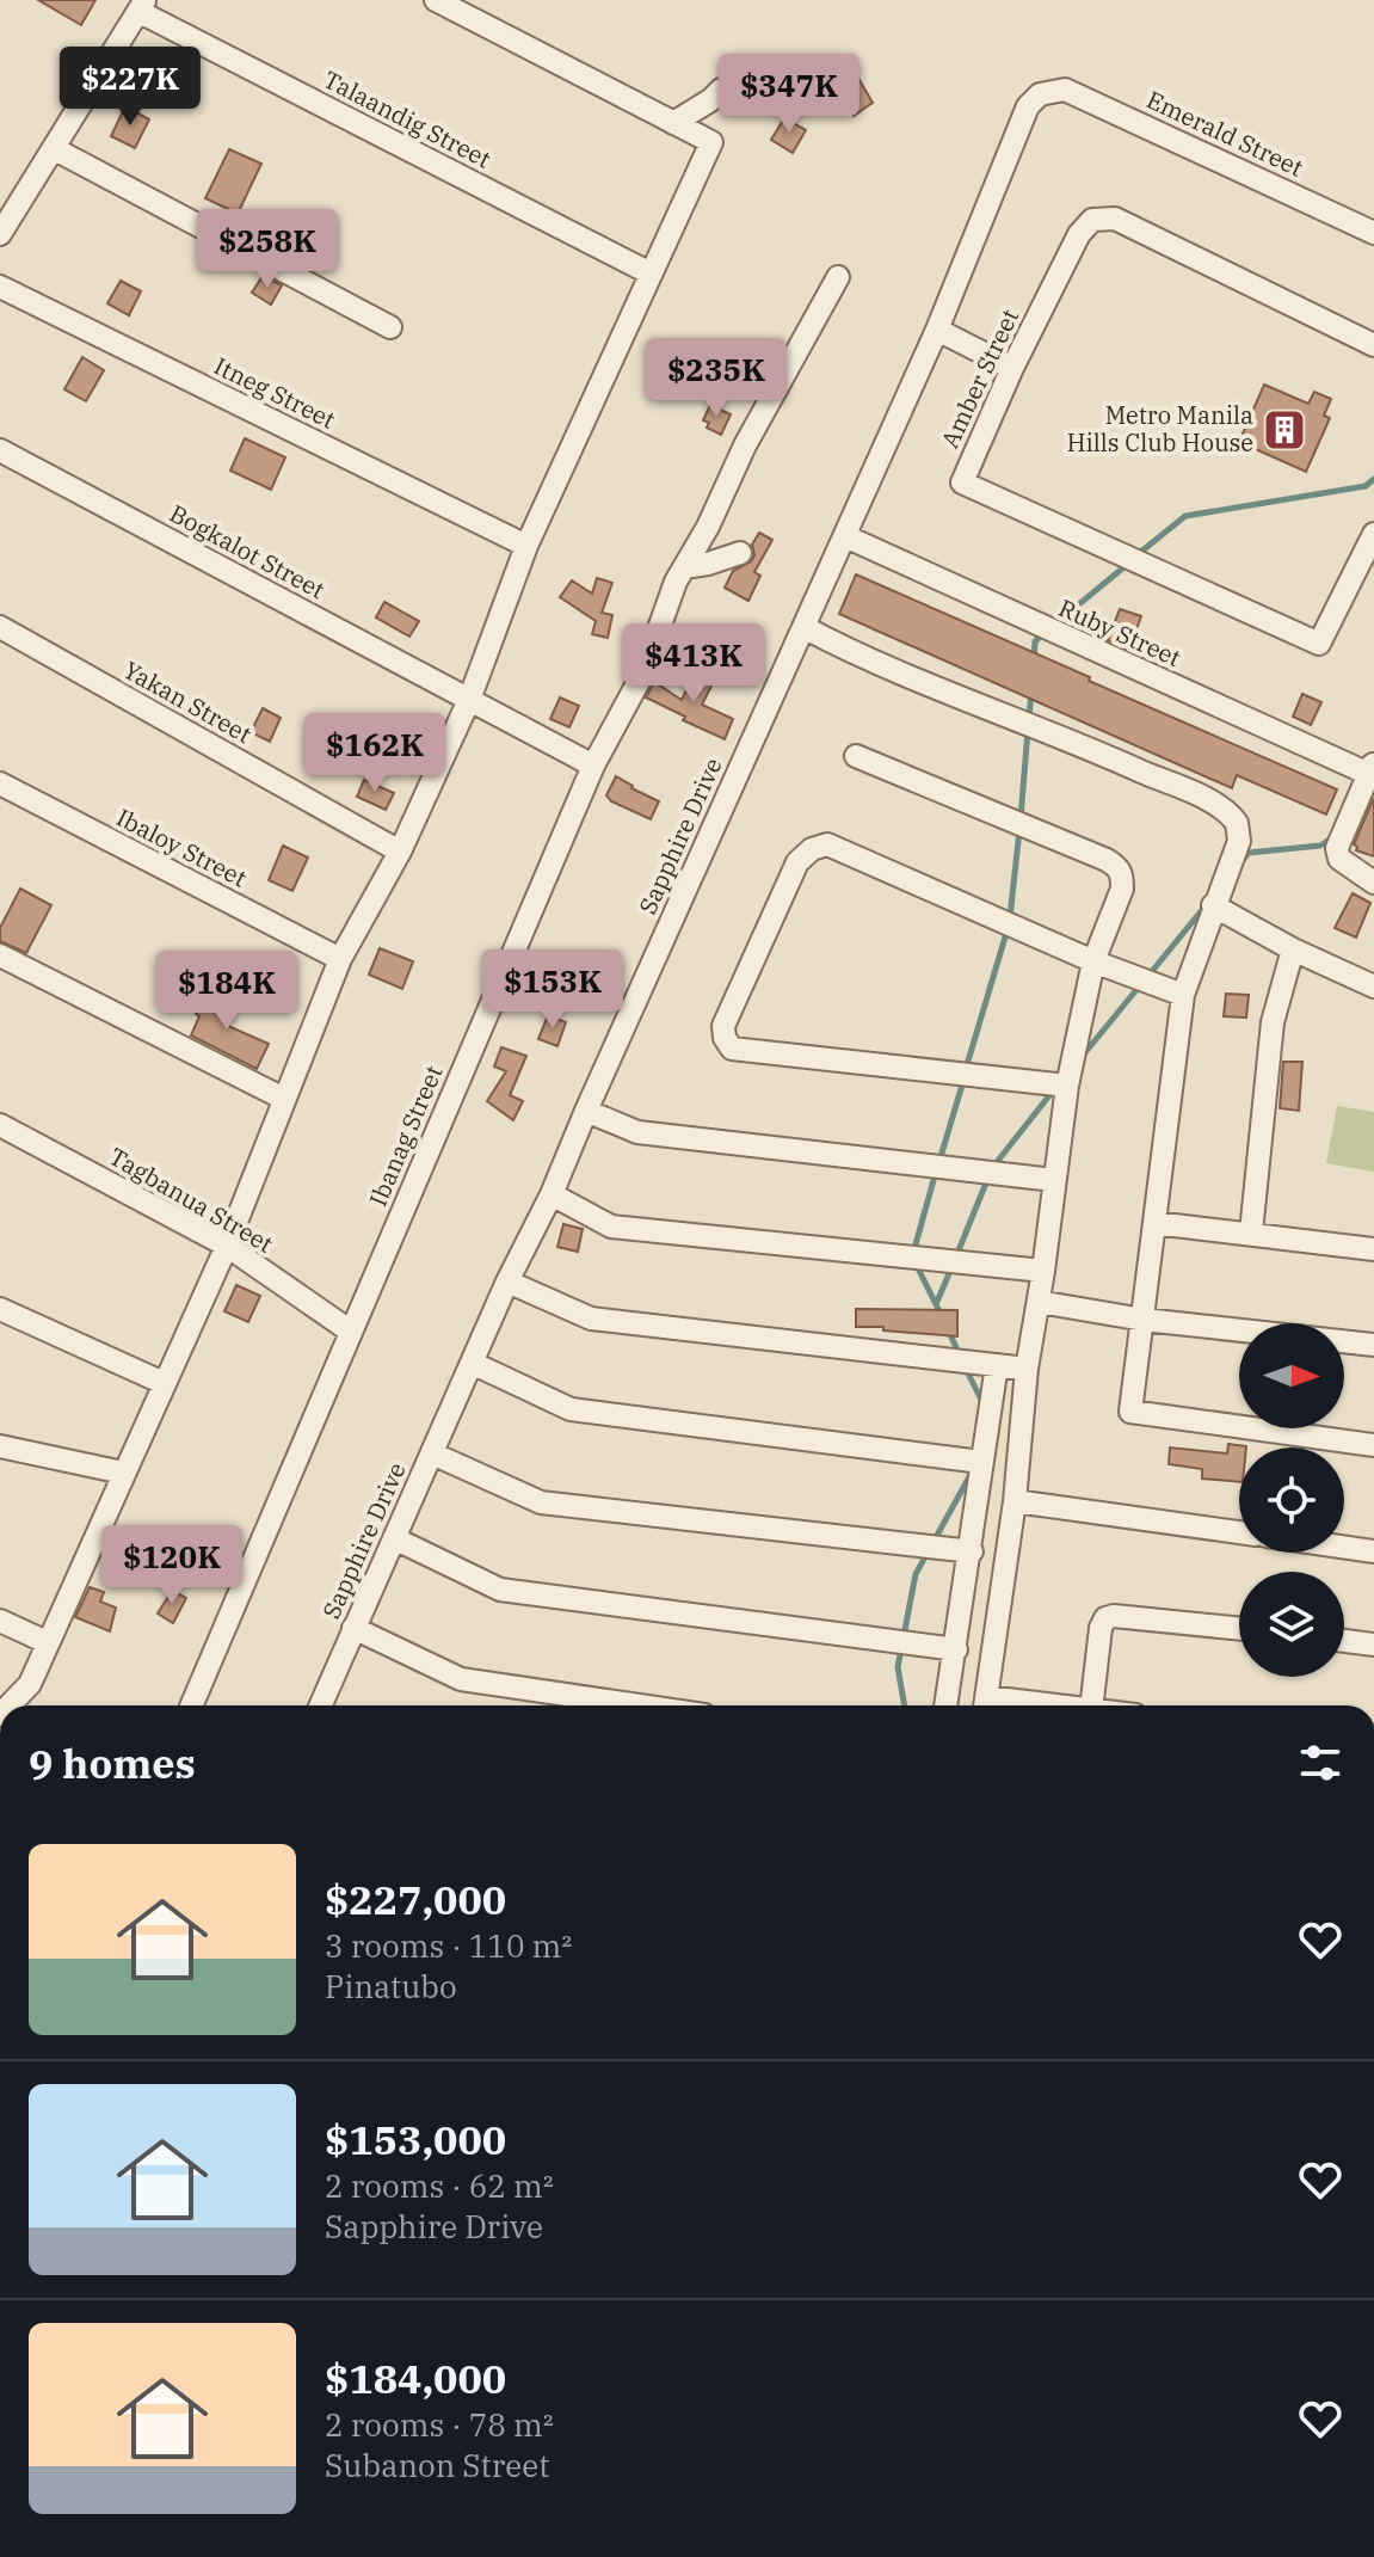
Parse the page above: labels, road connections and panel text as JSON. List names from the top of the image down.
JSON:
{
  "streets": {
    "street": [
      "Talaandig Street",
      "Emerald Street",
      "Amber Street",
      "Itneg Street",
      "Bogkalot Street",
      "Ruby Street",
      "Yakan Street",
      "Sapphire Drive",
      "Ibaloy Street",
      "Ibanag Street",
      "Tagbanua Street"
    ]
  },
  "crossings": [
    ["Emerald Street", "Sapphire Drive"],
    ["Bogkalot Street", "Ibanag Street"],
    ["Ruby Street", "Sapphire Drive"],
    ["Ibanag Street", "Tagbanua Street"]
  ],
  "places": {
    "building": ["Metro Manila Hills Club House"]
  },
  "north": "right",
  "page": {
    "price": [
      "$227K",
      "$347K",
      "$258K",
      "$235K",
      "$413K",
      "$162K",
      "$153K",
      "$184K",
      "$120K"
    ],
    "heading": "9 homes",
    "list": [
      {
        "name": "$227,000",
        "note": "3 rooms · 110 m² · Pinatubo"
      },
      {
        "name": "$153,000",
        "note": "2 rooms · 62 m² · Sapphire Drive"
      },
      {
        "name": "$184,000",
        "note": "2 rooms · 78 m² · Subanon Street"
      }
    ]
  }
}
